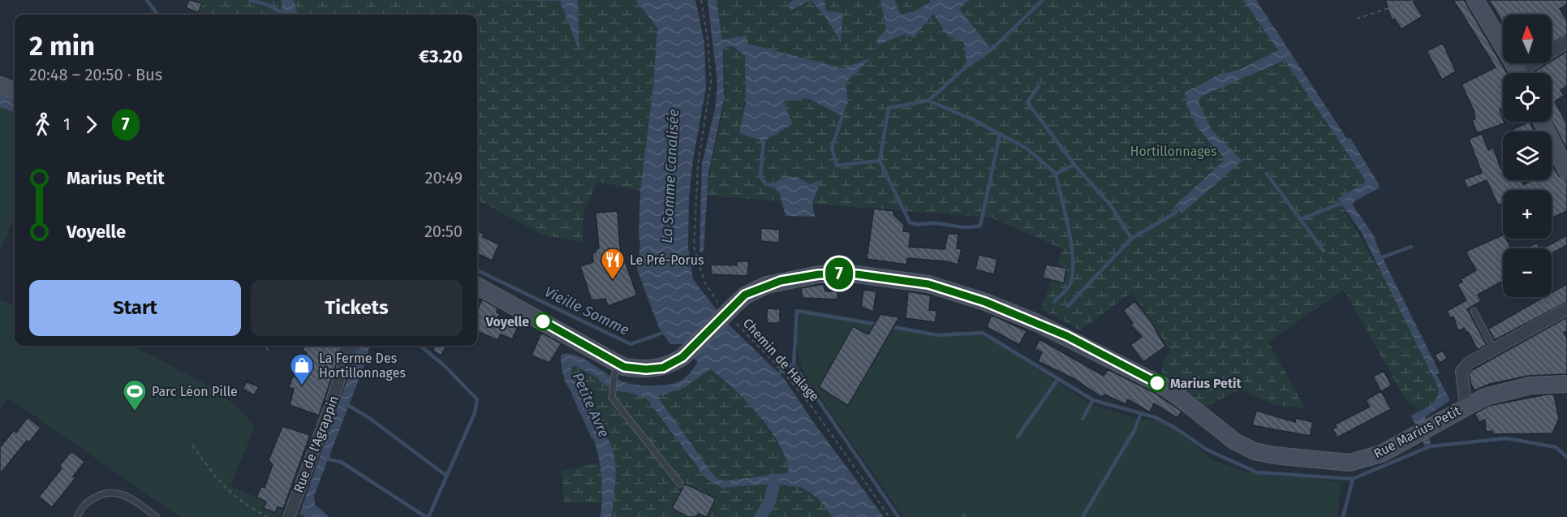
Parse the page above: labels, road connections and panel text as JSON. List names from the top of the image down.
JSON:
{
  "streets": {
    "street": ["Rue Marius Petit", "Rue de l'Agrappin"],
    "path": ["Chemin de Halage"]
  },
  "crossings": [
    ["Chemin de Halage", "Rue Marius Petit"]
  ],
  "water": ["La Somme Canalisée", "Vieille Somme", "Petite Avre"],
  "parks": ["Hortillonnages"],
  "places": {
    "restaurant": ["Le Pré-Porus"],
    "other": ["Voyelle", "Marius Petit"],
    "shop": ["La Ferme Des Hortillonnages"],
    "sports": ["Parc Léon Pille"]
  },
  "lines": ["bus line 7"],
  "north": "top",
  "page": {
    "on_map": "7",
    "map_buttons": ["+", "−"],
    "heading": ["2 min", "20:48 – 20:50 · Bus", "€3.20"],
    "legs": ["1", "7"],
    "list": [
      {
        "name": "Marius Petit",
        "value": "20:49"
      },
      {
        "name": "Voyelle",
        "value": "20:50"
      }
    ],
    "buttons": ["Start", "Tickets"]
  }
}
